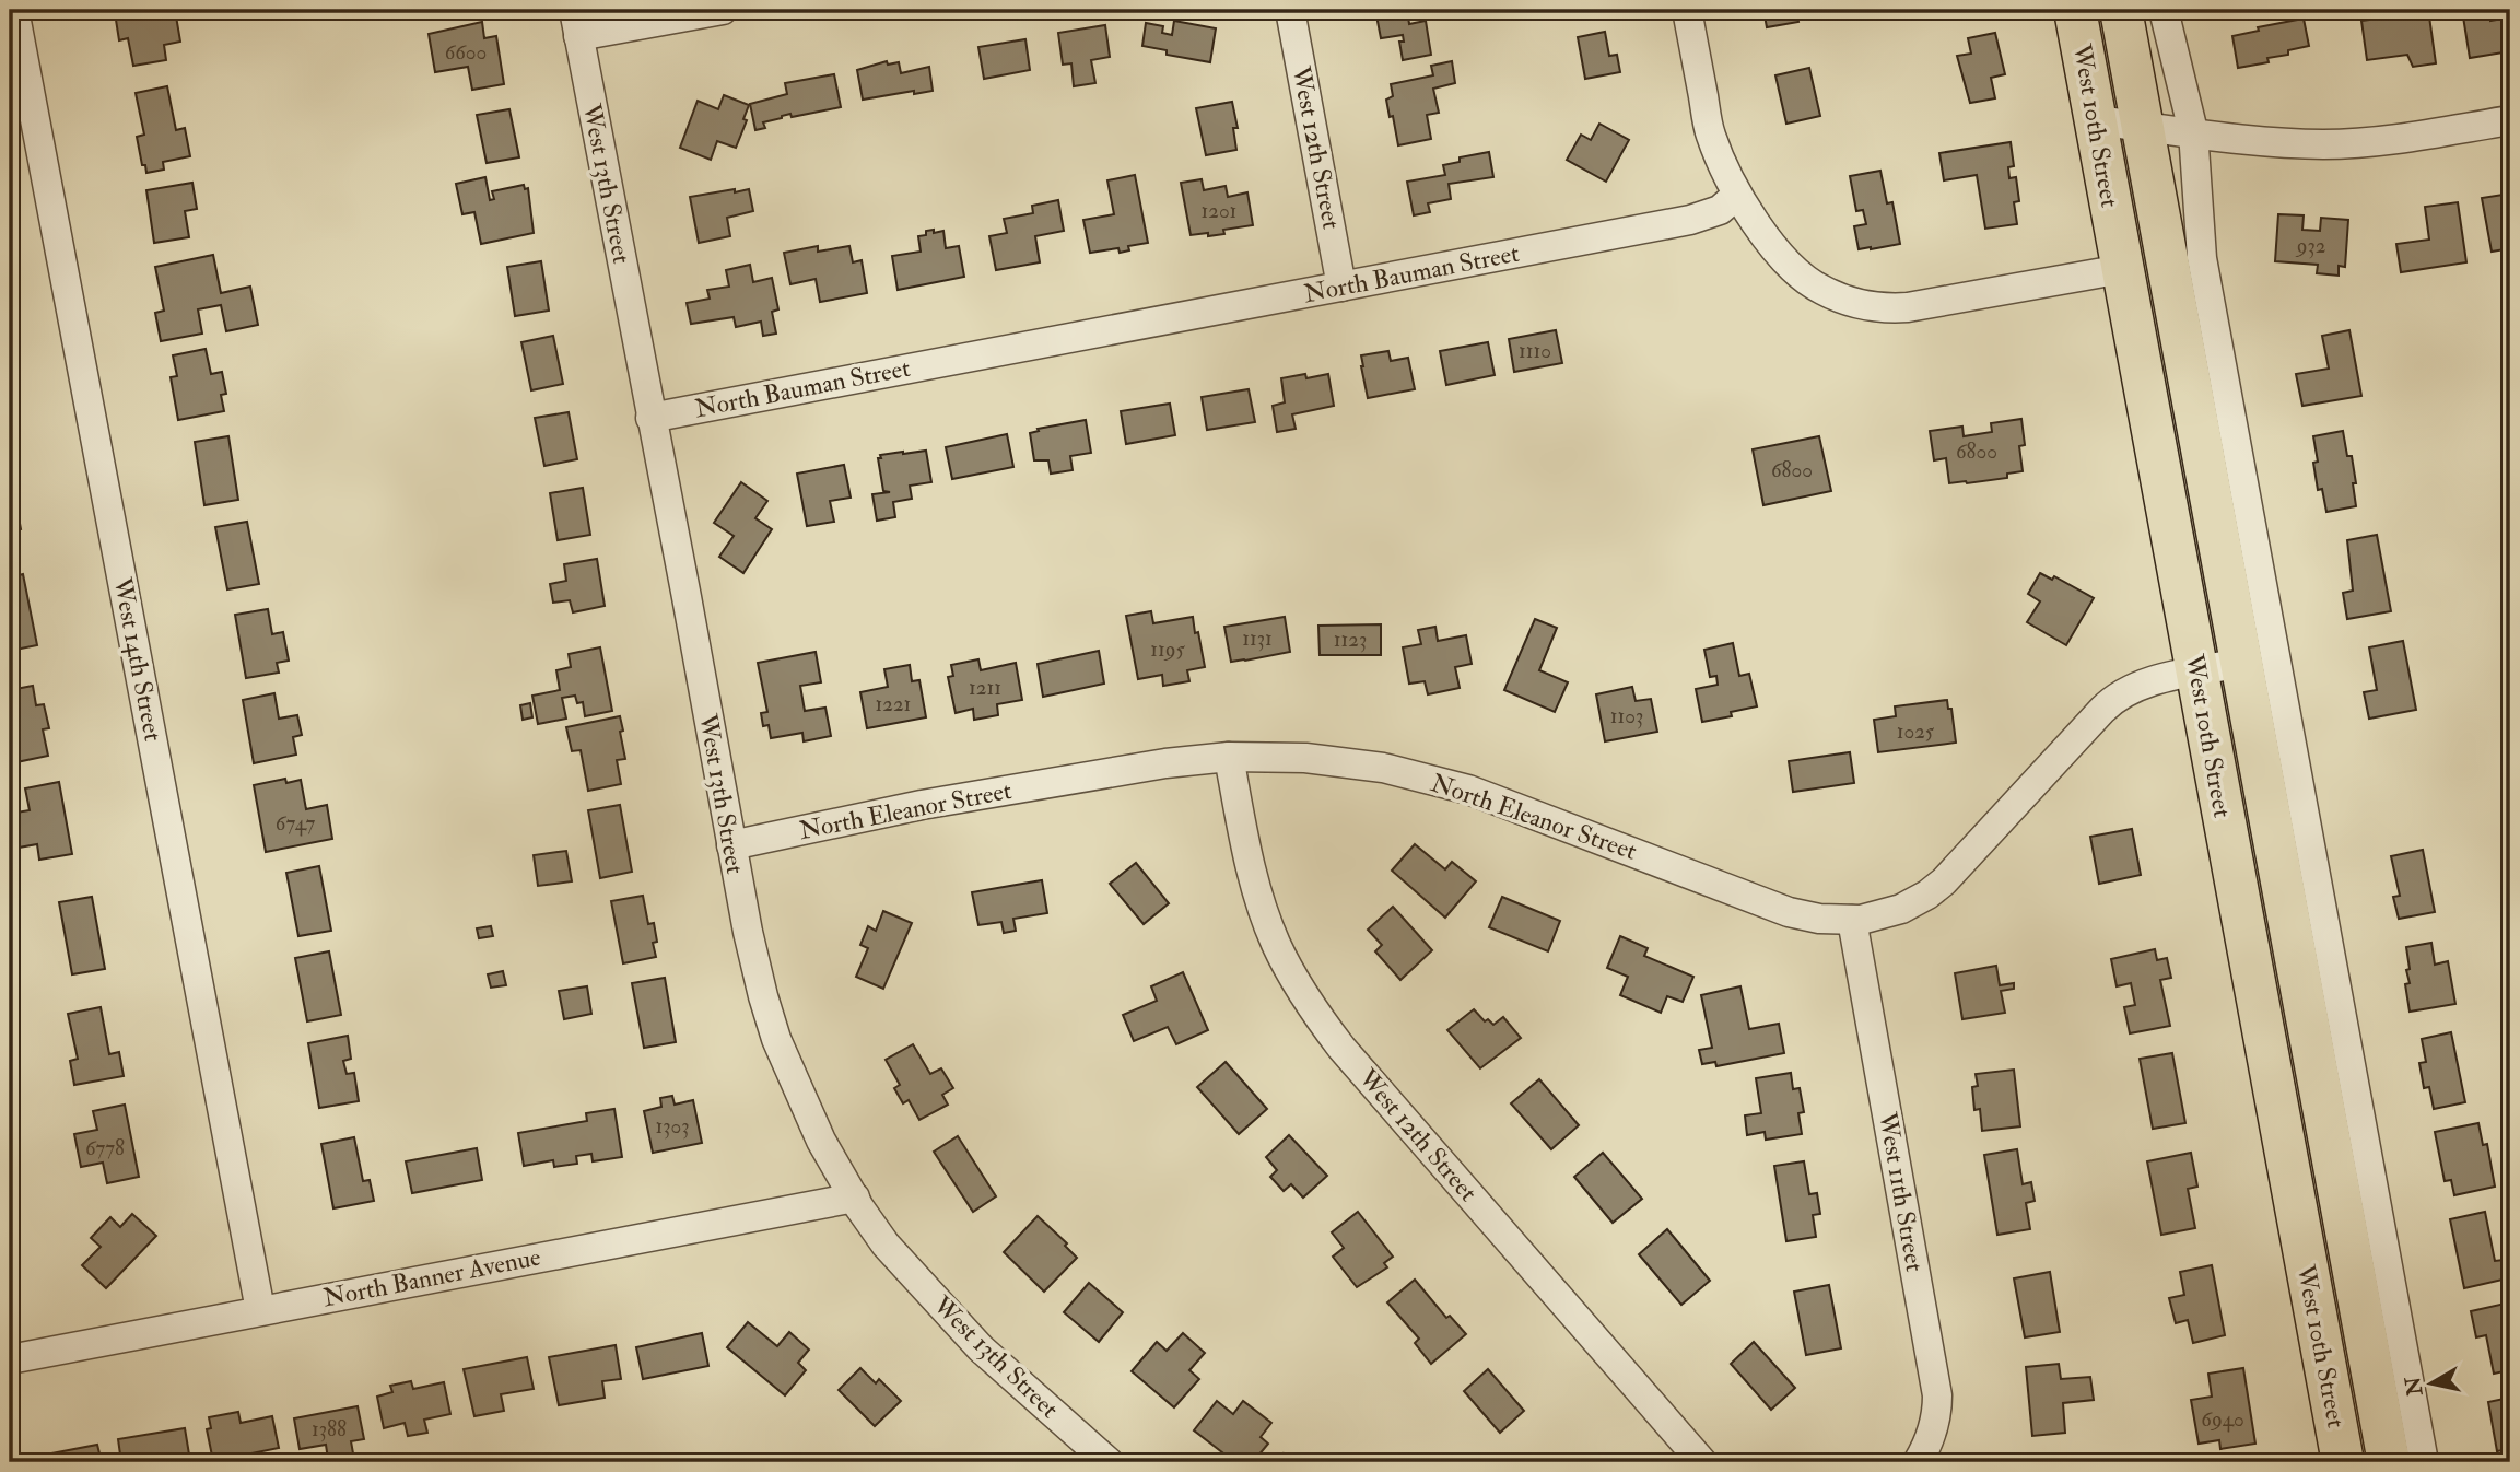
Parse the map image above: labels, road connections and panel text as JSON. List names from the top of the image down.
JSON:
{
  "streets": {
    "main road": ["West 10th Street"],
    "street": [
      "West 12th Street",
      "West 13th Street",
      "North Bauman Street",
      "West 14th Street",
      "North Eleanor Street",
      "West 11th Street",
      "North Banner Avenue"
    ]
  },
  "crossings": [
    ["West 10th Street", "North Eleanor Street"],
    ["West 12th Street", "North Bauman Street"],
    ["West 12th Street", "North Eleanor Street"],
    ["West 13th Street", "North Bauman Street"],
    ["West 13th Street", "North Eleanor Street"],
    ["West 13th Street", "North Banner Avenue"],
    ["West 14th Street", "North Banner Avenue"],
    ["North Eleanor Street", "West 11th Street"]
  ],
  "house_numbers": [
    "6600",
    "1201",
    "932",
    "1110",
    "6800",
    "6800",
    "1131",
    "1123",
    "1195",
    "1211",
    "1221",
    "1103",
    "1025",
    "6747",
    "1303",
    "6778",
    "6940",
    "1388"
  ],
  "north": "left"
}
